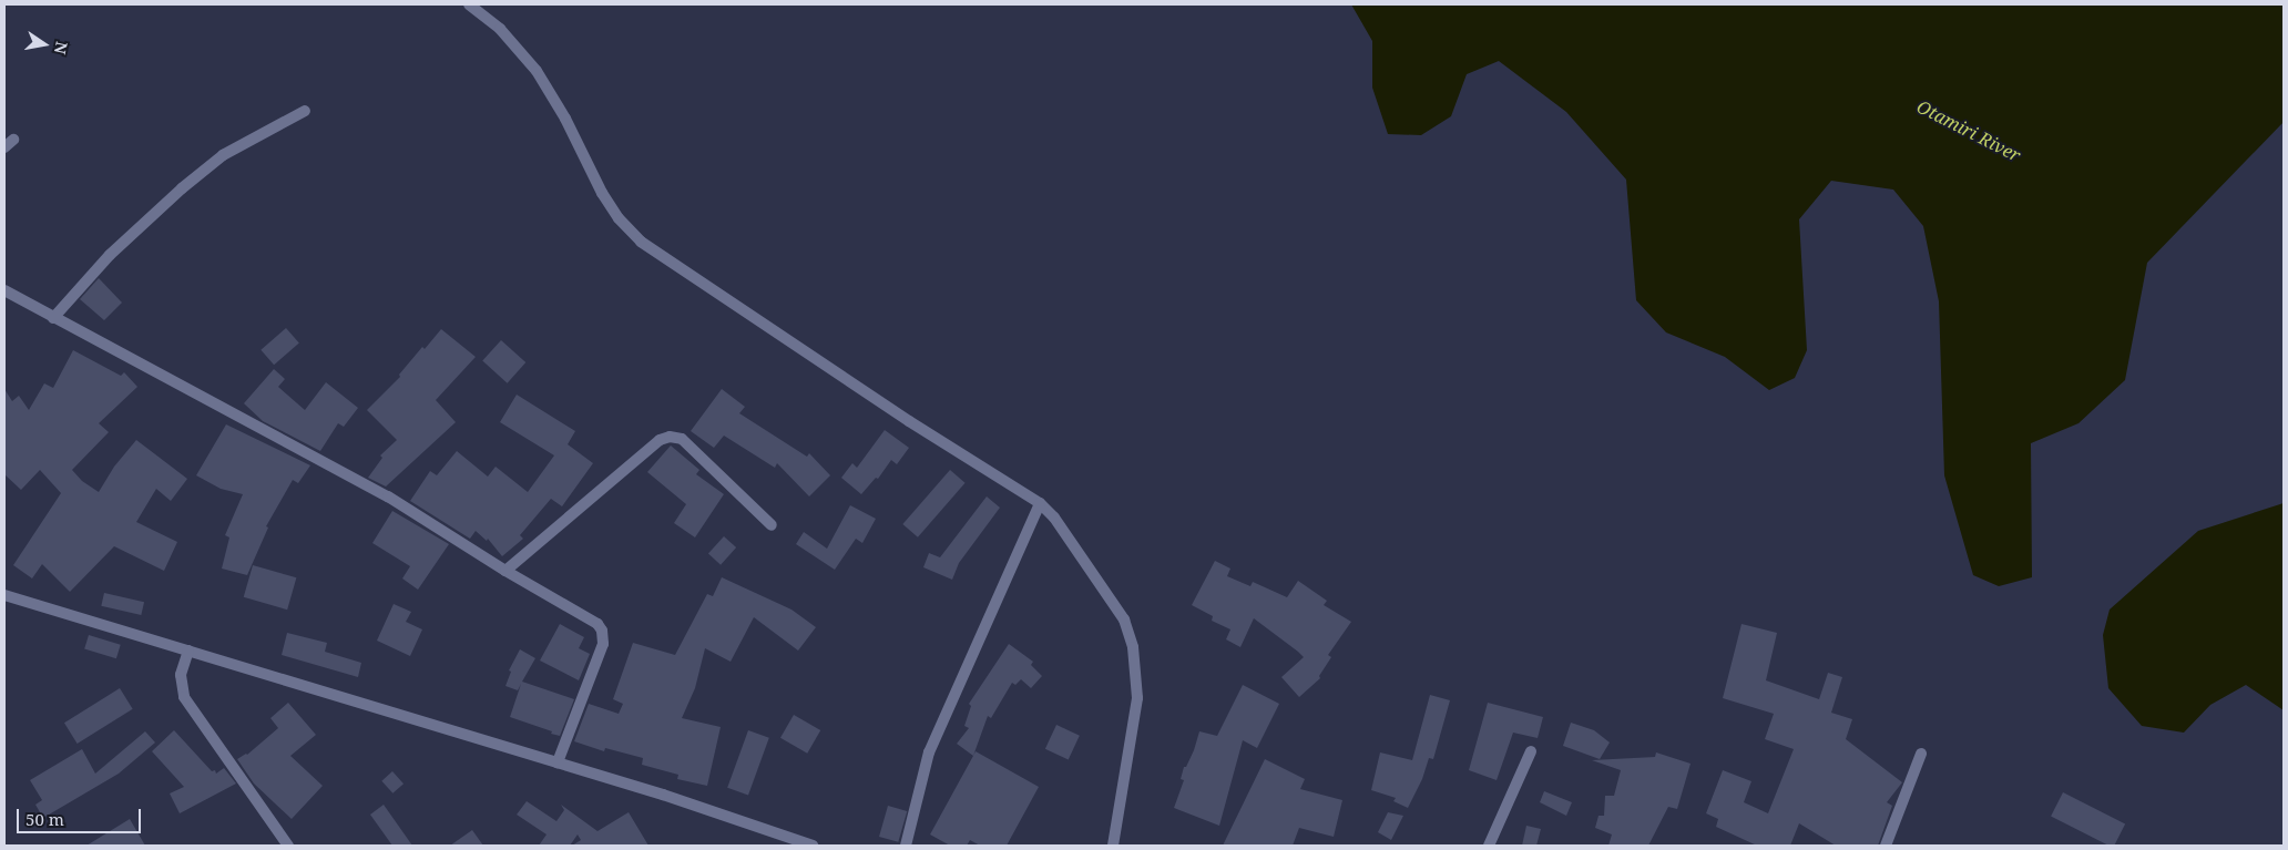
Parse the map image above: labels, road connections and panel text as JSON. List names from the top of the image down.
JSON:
{
  "water": ["Otamiri River"],
  "scale_bar": "50 m",
  "north": "right"
}
